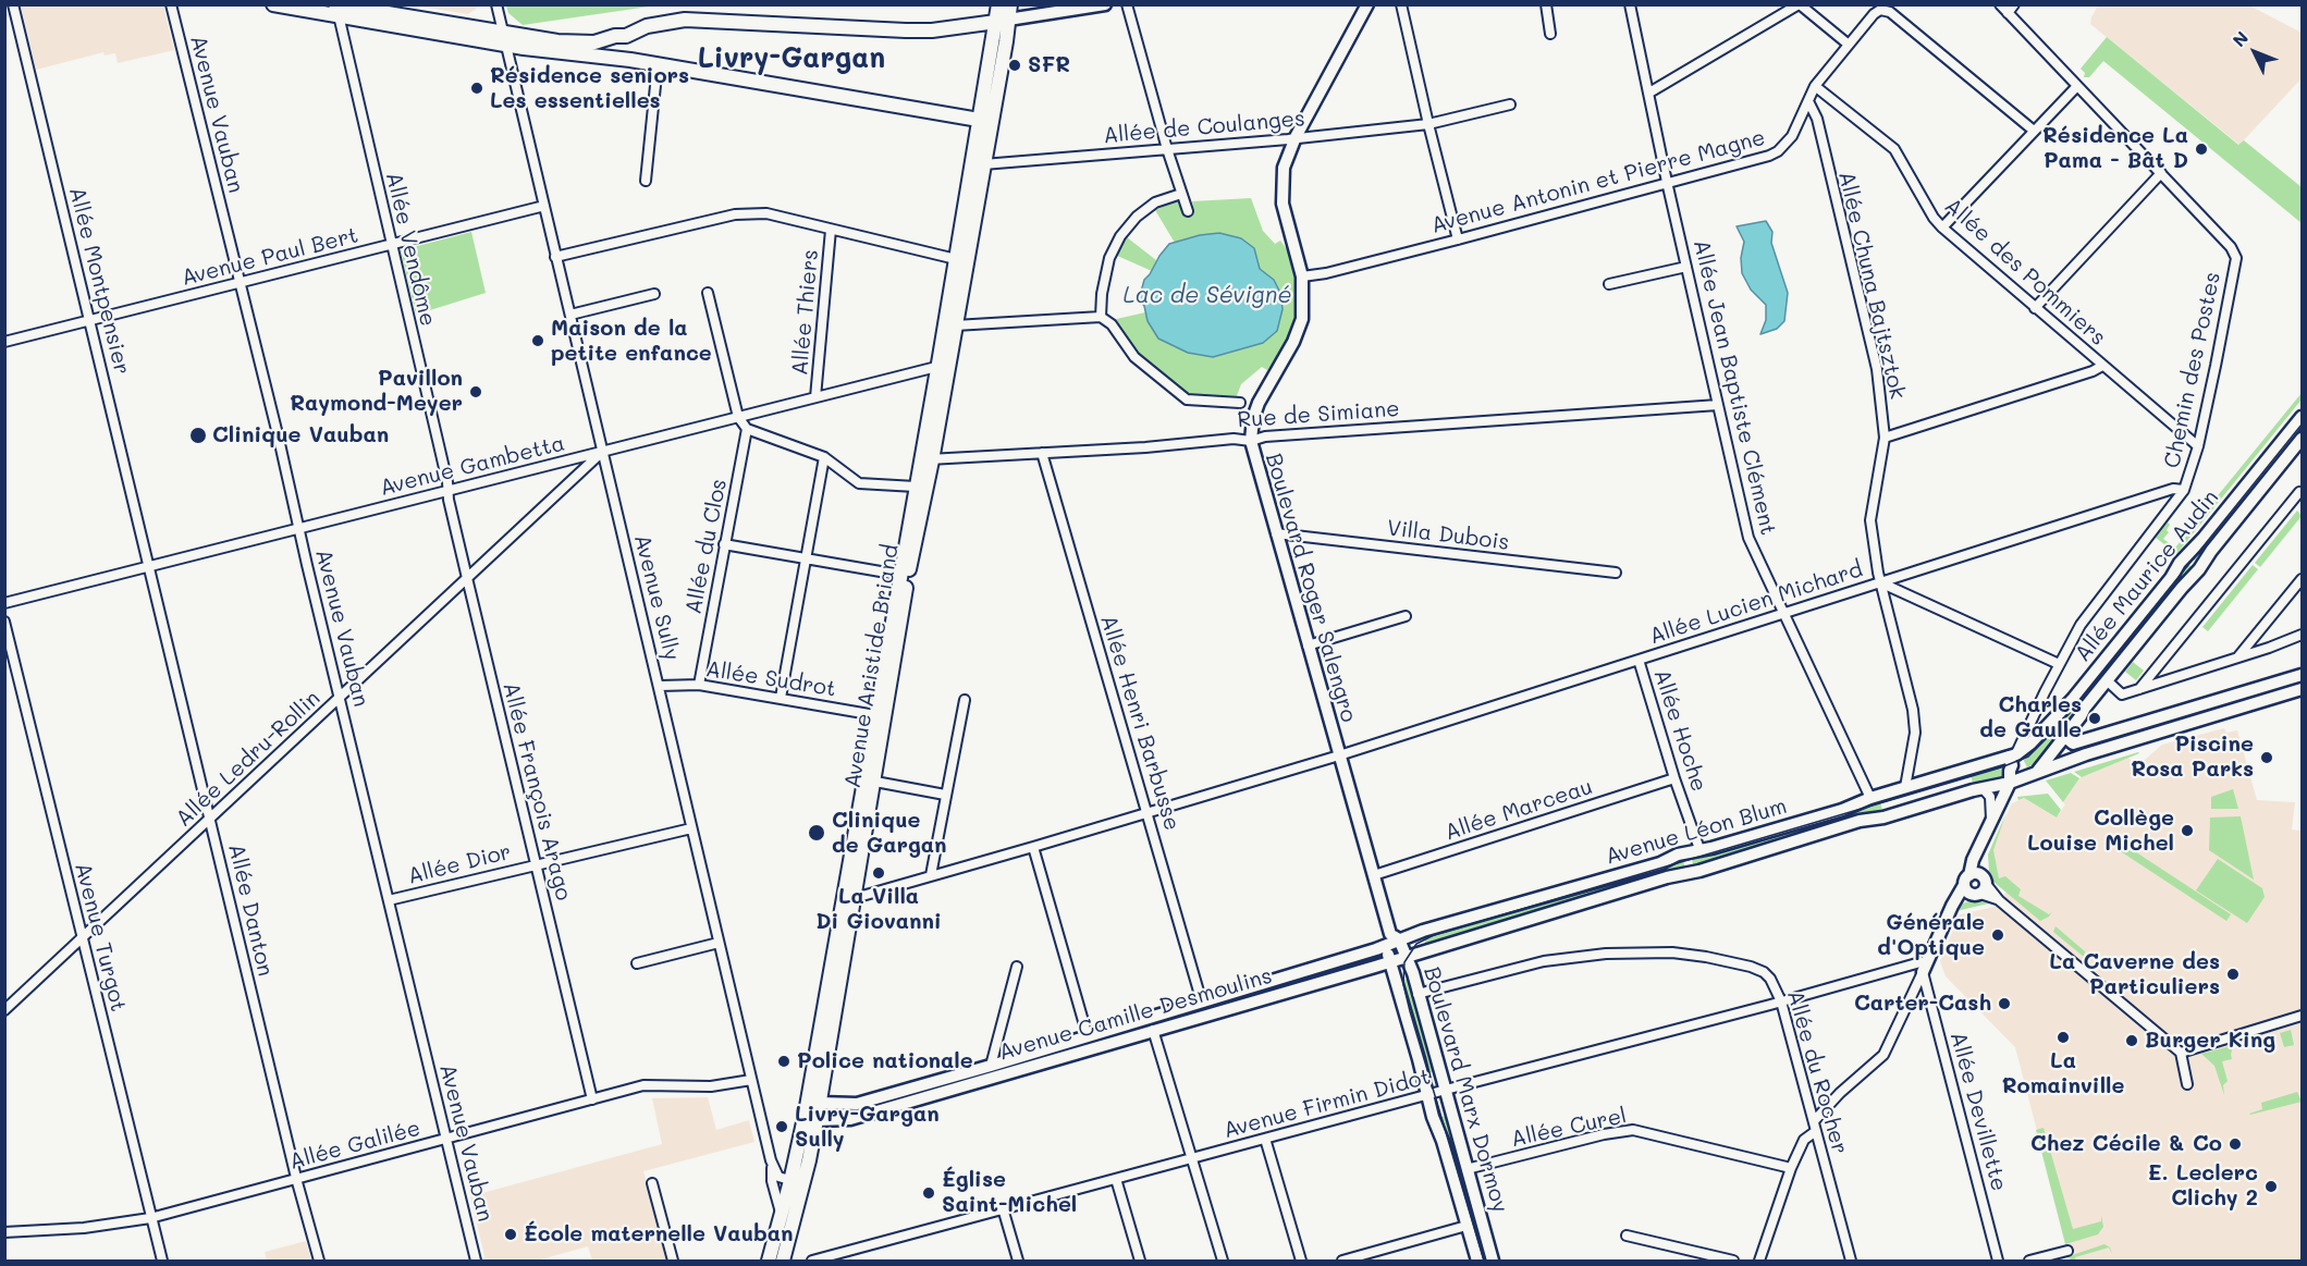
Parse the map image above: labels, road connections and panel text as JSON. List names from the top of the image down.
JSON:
{
  "streets": {
    "main road": [
      "Allée Maurice Audin",
      "Boulevard Roger Salengro",
      "Avenue Aristide Briand",
      "Avenue Léon Blum",
      "Avenue Camille Desmoulins",
      "Boulevard Marx Dormoy"
    ],
    "street": [
      "Avenue Vauban",
      "Allée de Coulanges",
      "Avenue Antonin et Pierre Magne",
      "Allée Vendôme",
      "Avenue Paul Bert",
      "Allée des Pommiers",
      "Allée Montpensier",
      "Allée Chuna Bajtsztok",
      "Allée Thiers",
      "Chemin des Postes",
      "Allée Jean Baptiste Clément",
      "Rue de Simiane",
      "Avenue Gambetta",
      "Villa Dubois",
      "Allée du Clos",
      "Avenue Sully",
      "Allée Lucien Michard",
      "Allée Sudrot",
      "Allée Henri Barbusse",
      "Allée Hoche",
      "Allée Ledru-Rollin",
      "Allée François Arago",
      "Allée Marceau",
      "Allée Dior",
      "Allée Danton",
      "Avenue Turgot",
      "Allée du Rocher",
      "Avenue Firmin Didot",
      "Allée Devillette",
      "Allée Curel",
      "Allée Galilée"
    ]
  },
  "crossings": [
    ["Avenue Vauban", "Avenue Paul Bert"],
    ["Avenue Vauban", "Avenue Gambetta"],
    ["Avenue Vauban", "Allée Ledru-Rollin"],
    ["Avenue Vauban", "Allée Dior"],
    ["Avenue Vauban", "Allée Galilée"],
    ["Allée de Coulanges", "Boulevard Roger Salengro"],
    ["Allée de Coulanges", "Avenue Aristide Briand"],
    ["Avenue Antonin et Pierre Magne", "Allée des Pommiers"],
    ["Avenue Antonin et Pierre Magne", "Allée Chuna Bajtsztok"],
    ["Avenue Antonin et Pierre Magne", "Allée Jean Baptiste Clément"],
    ["Avenue Antonin et Pierre Magne", "Boulevard Roger Salengro"],
    ["Allée Vendôme", "Avenue Paul Bert"],
    ["Allée Vendôme", "Avenue Gambetta"],
    ["Allée Vendôme", "Allée François Arago"],
    ["Avenue Paul Bert", "Allée Montpensier"],
    ["Avenue Paul Bert", "Avenue Sully"],
    ["Allée des Pommiers", "Chemin des Postes"],
    ["Allée Montpensier", "Avenue Gambetta"],
    ["Allée Montpensier", "Allée Danton"],
    ["Allée Chuna Bajtsztok", "Allée Lucien Michard"],
    ["Allée Chuna Bajtsztok", "Avenue Léon Blum"],
    ["Allée Thiers", "Avenue Gambetta"],
    ["Chemin des Postes", "Allée Maurice Audin"],
    ["Chemin des Postes", "Allée Lucien Michard"],
    ["Chemin des Postes", "Avenue Léon Blum"],
    ["Allée Jean Baptiste Clément", "Rue de Simiane"],
    ["Allée Jean Baptiste Clément", "Allée Lucien Michard"],
    ["Allée Jean Baptiste Clément", "Avenue Léon Blum"],
    ["Rue de Simiane", "Boulevard Roger Salengro"],
    ["Rue de Simiane", "Avenue Aristide Briand"],
    ["Rue de Simiane", "Allée Henri Barbusse"],
    ["Avenue Gambetta", "Avenue Sully"],
    ["Avenue Gambetta", "Avenue Aristide Briand"],
    ["Avenue Gambetta", "Allée Ledru-Rollin"],
    ["Avenue Gambetta", "Allée François Arago"],
    ["Avenue Gambetta", "Allée Danton"],
    ["Villa Dubois", "Boulevard Roger Salengro"],
    ["Allée du Clos", "Allée Sudrot"],
    ["Allée Maurice Audin", "Avenue Léon Blum"],
    ["Boulevard Roger Salengro", "Allée Lucien Michard"],
    ["Boulevard Roger Salengro", "Allée Marceau"],
    ["Boulevard Roger Salengro", "Avenue Léon Blum"],
    ["Boulevard Roger Salengro", "Avenue Camille Desmoulins"],
    ["Boulevard Roger Salengro", "Boulevard Marx Dormoy"],
    ["Avenue Sully", "Avenue Aristide Briand"],
    ["Avenue Sully", "Allée Sudrot"],
    ["Avenue Sully", "Allée Ledru-Rollin"],
    ["Avenue Sully", "Allée Dior"],
    ["Avenue Sully", "Allée Galilée"],
    ["Allée Lucien Michard", "Avenue Aristide Briand"],
    ["Allée Lucien Michard", "Allée Henri Barbusse"],
    ["Allée Lucien Michard", "Allée Hoche"],
    ["Avenue Aristide Briand", "Allée Sudrot"],
    ["Avenue Aristide Briand", "Avenue Camille Desmoulins"],
    ["Allée Henri Barbusse", "Avenue Camille Desmoulins"],
    ["Allée Hoche", "Allée Marceau"],
    ["Allée Hoche", "Avenue Léon Blum"],
    ["Allée Ledru-Rollin", "Allée François Arago"],
    ["Allée Ledru-Rollin", "Allée Danton"],
    ["Allée Ledru-Rollin", "Avenue Turgot"],
    ["Allée François Arago", "Allée Dior"],
    ["Allée François Arago", "Allée Galilée"],
    ["Avenue Léon Blum", "Avenue Camille Desmoulins"],
    ["Avenue Léon Blum", "Boulevard Marx Dormoy"],
    ["Allée Danton", "Allée Galilée"],
    ["Avenue Turgot", "Allée Galilée"],
    ["Avenue Camille Desmoulins", "Boulevard Marx Dormoy"],
    ["Allée du Rocher", "Boulevard Marx Dormoy"],
    ["Allée du Rocher", "Avenue Firmin Didot"],
    ["Boulevard Marx Dormoy", "Avenue Firmin Didot"],
    ["Boulevard Marx Dormoy", "Allée Curel"]
  ],
  "districts": ["Livry-Gargan"],
  "water": ["Lac de Sévigné"],
  "places": [
    "SFR",
    "Résidence seniors Les essentielles",
    "Résidence La Pama - Bât D",
    "Maison de la petite enfance",
    "Pavillon Raymond-Meyer",
    "Clinique Vauban",
    "Charles de Gaulle",
    "Piscine Rosa Parks",
    "Collège Louise Michel",
    "Clinique de Gargan",
    "La Villa Di Giovanni",
    "Générale d'Optique",
    "La Caverne des Particuliers",
    "Carter-Cash",
    "La Romainville",
    "Burger King",
    "Police nationale",
    "Livry-Gargan Sully",
    "Chez Cécile & Co",
    "E. Leclerc Clichy 2",
    "Église Saint-Michel",
    "École maternelle Vauban"
  ],
  "north": "top left"
}
